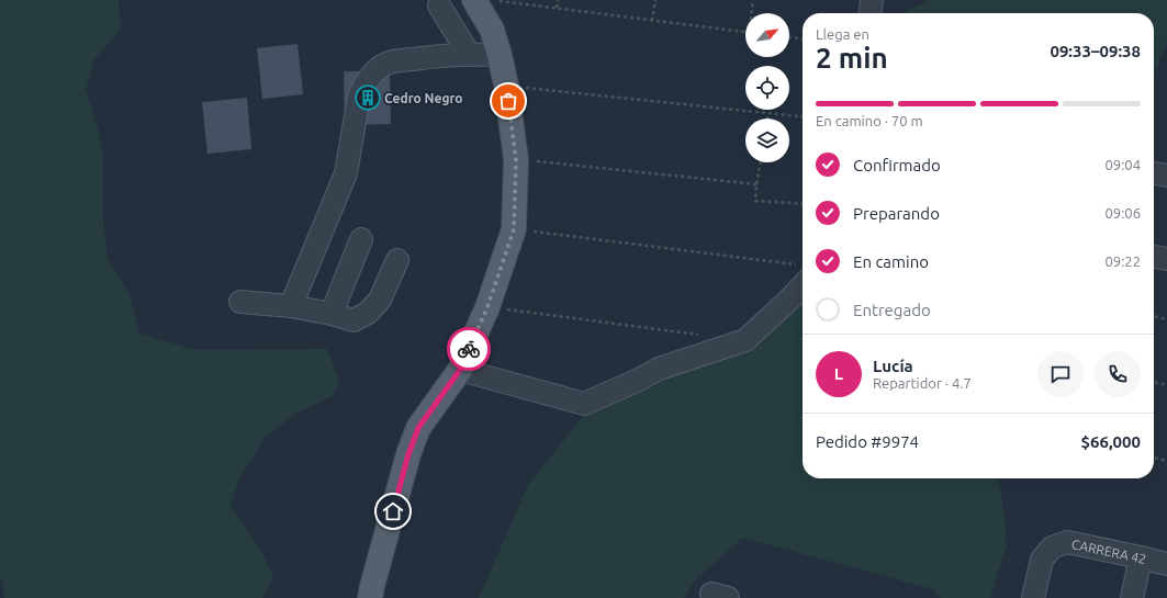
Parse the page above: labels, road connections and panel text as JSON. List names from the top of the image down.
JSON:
{
  "streets": {
    "street": ["CARRERA 42"]
  },
  "places": {
    "building": ["Cedro Negro"]
  },
  "north": "top right",
  "page": {
    "heading": ["2 min", "Llega en", "09:33–09:38"],
    "panel": [
      "Lucía",
      "Repartidor · 4.7",
      "Pedido #9974",
      "$66,000"
    ],
    "bar": "En camino · 70 m",
    "list": [
      ["Confirmado", "09:04"],
      ["Preparando", "09:06"],
      ["En camino", "09:22"],
      "Entregado"
    ],
    "round": "L"
  }
}
